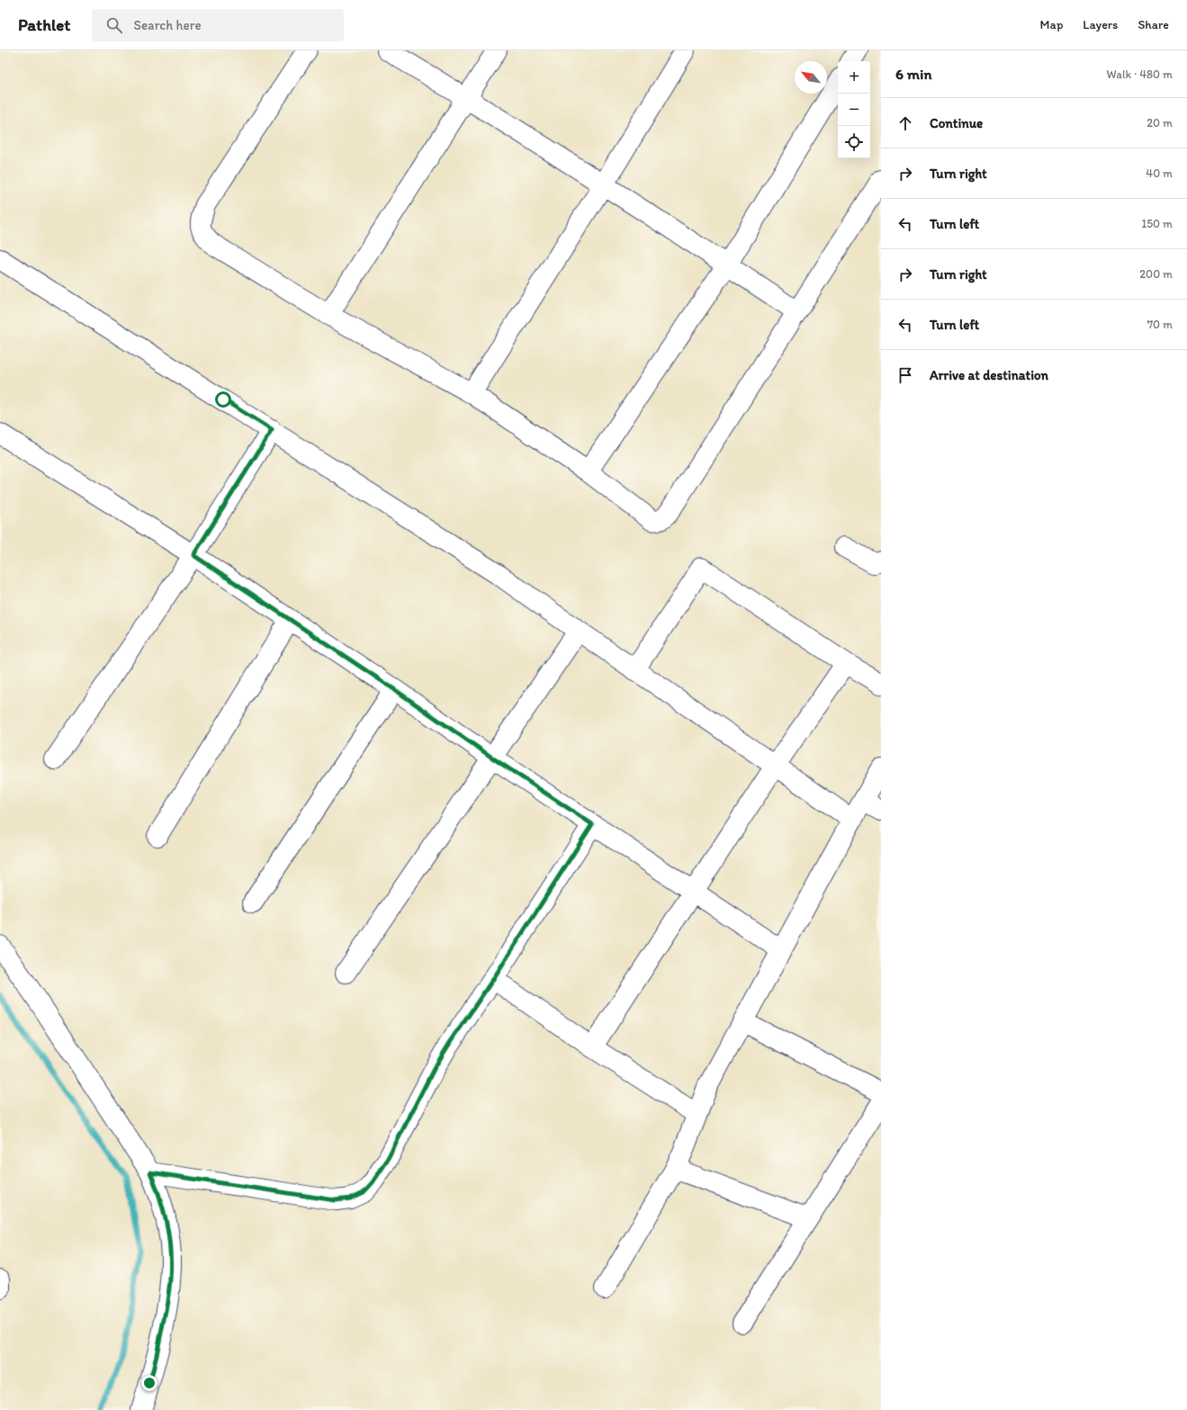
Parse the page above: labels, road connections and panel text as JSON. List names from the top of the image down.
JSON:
{
  "north": "top left",
  "page": {
    "header": "Pathlet",
    "search": "Search here",
    "nav": ["Map", "Layers", "Share"],
    "heading": ["6 min", "Walk · 480 m"],
    "map_buttons": ["+", "−"],
    "list": [
      ["Continue", "20 m"],
      ["Turn right", "40 m"],
      ["Turn left", "150 m"],
      ["Turn right", "200 m"],
      ["Turn left", "70 m"],
      "Arrive at destination"
    ]
  }
}
